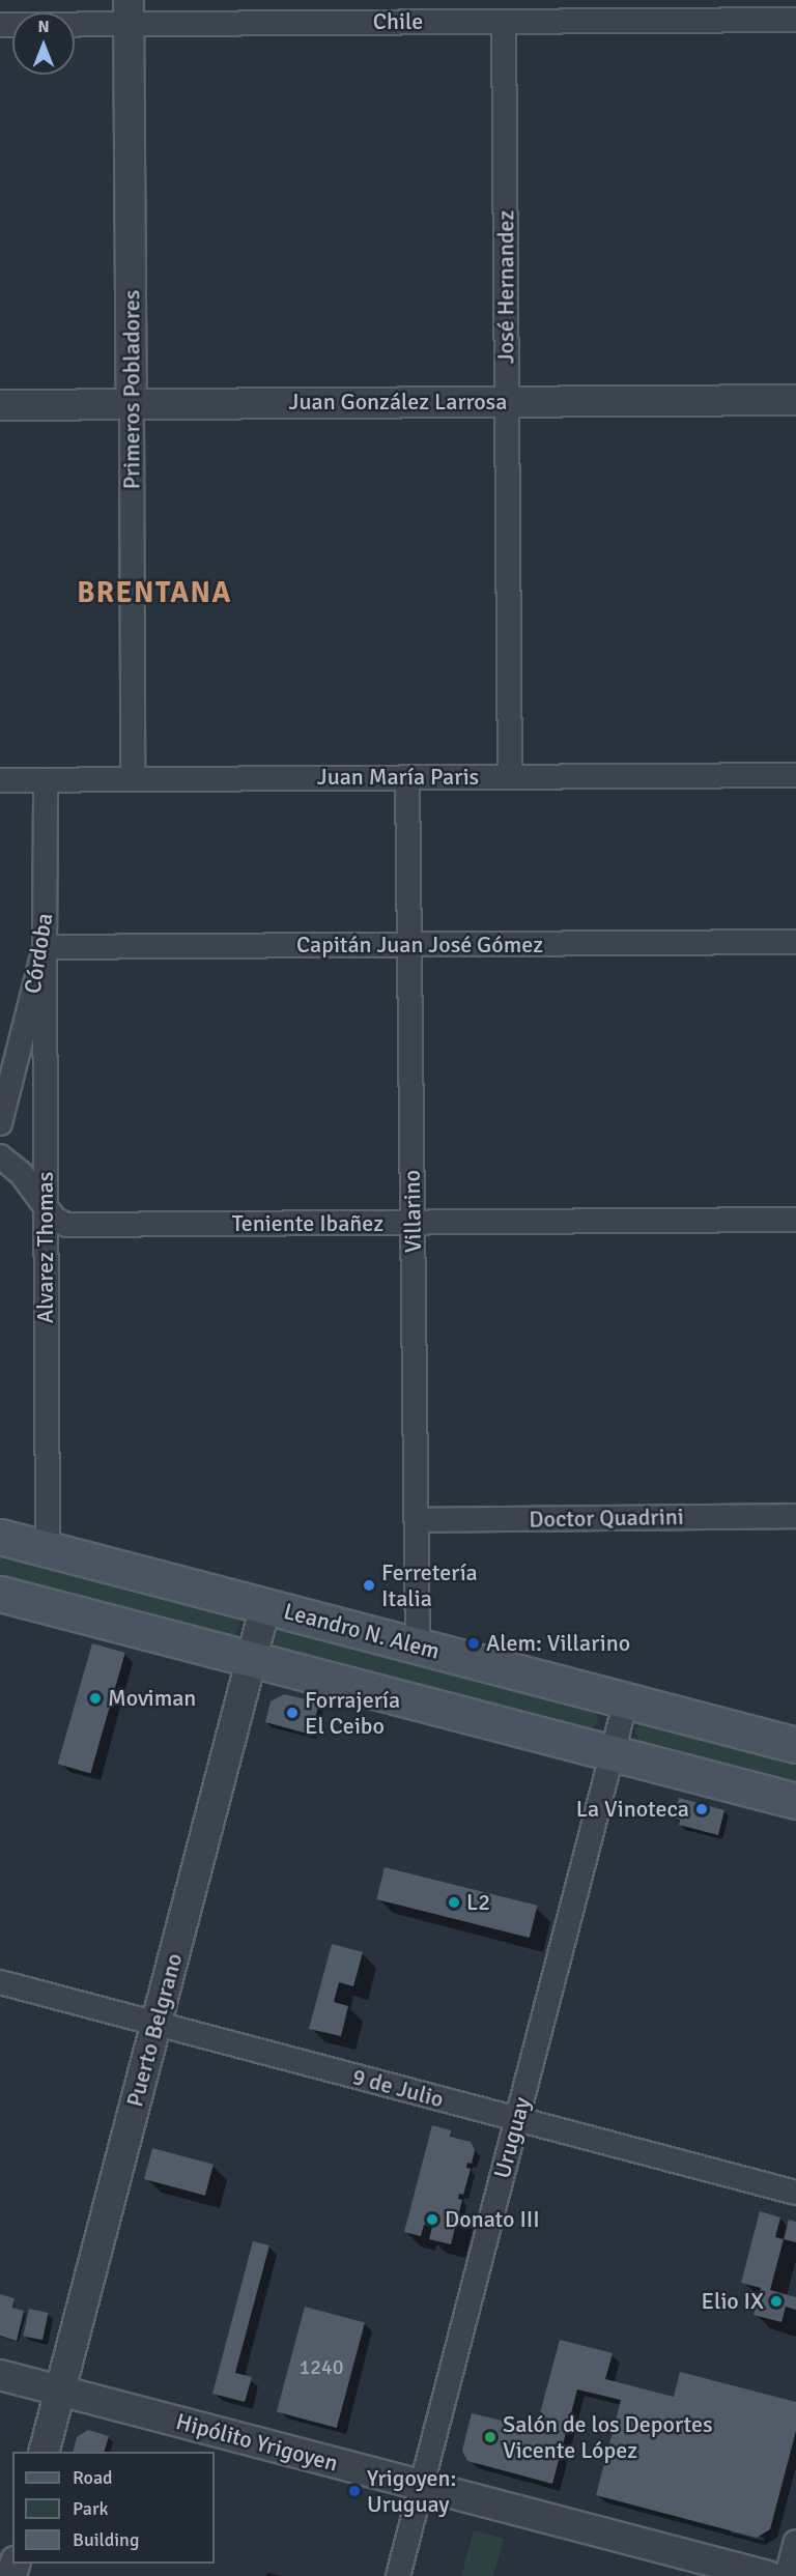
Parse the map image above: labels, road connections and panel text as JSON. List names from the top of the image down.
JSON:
{
  "streets": {
    "main road": ["Leandro N. Alem"],
    "street": [
      "Chile",
      "José Hernandez",
      "Primeros Pobladores",
      "Juan González Larrosa",
      "Juan María Paris",
      "Capitán Juan José Gómez",
      "Córdoba",
      "Villarino",
      "Teniente Ibañez",
      "Alvarez Thomas",
      "Doctor Quadrini",
      "Puerto Belgrano",
      "9 de Julio",
      "Uruguay",
      "Hipólito Yrigoyen"
    ]
  },
  "crossings": [
    ["Chile", "José Hernandez"],
    ["Chile", "Primeros Pobladores"],
    ["José Hernandez", "Juan González Larrosa"],
    ["José Hernandez", "Juan María Paris"],
    ["Primeros Pobladores", "Juan González Larrosa"],
    ["Primeros Pobladores", "Juan María Paris"],
    ["Juan María Paris", "Córdoba"],
    ["Juan María Paris", "Villarino"],
    ["Capitán Juan José Gómez", "Córdoba"],
    ["Capitán Juan José Gómez", "Villarino"],
    ["Capitán Juan José Gómez", "Alvarez Thomas"],
    ["Córdoba", "Alvarez Thomas"],
    ["Villarino", "Teniente Ibañez"],
    ["Villarino", "Doctor Quadrini"],
    ["Villarino", "Leandro N. Alem"],
    ["Teniente Ibañez", "Alvarez Thomas"],
    ["Alvarez Thomas", "Leandro N. Alem"],
    ["Leandro N. Alem", "Puerto Belgrano"],
    ["Leandro N. Alem", "Uruguay"],
    ["Puerto Belgrano", "9 de Julio"],
    ["Puerto Belgrano", "Hipólito Yrigoyen"],
    ["9 de Julio", "Uruguay"],
    ["Uruguay", "Hipólito Yrigoyen"]
  ],
  "districts": ["BRENTANA"],
  "places": [
    "Ferretería Italia",
    "Alem: Villarino",
    "Moviman",
    "Forrajería El Ceibo",
    "La Vinoteca",
    "L2",
    "Donato III",
    "Elio IX",
    "Salón de los Deportes Vicente López",
    "Yrigoyen: Uruguay"
  ],
  "house_numbers": ["1240"],
  "legend": ["Road", "Park", "Building"],
  "north": "top"
}
